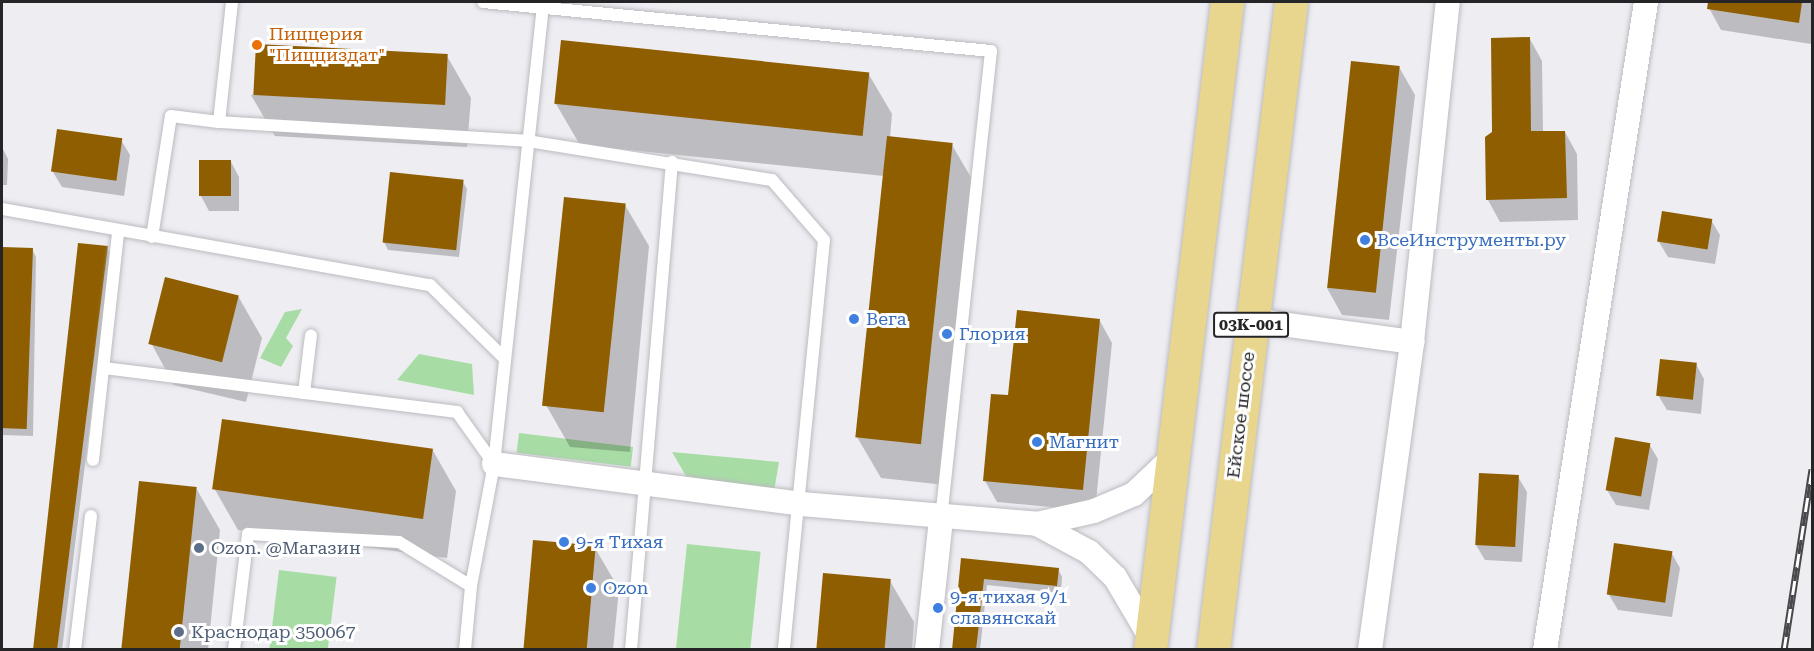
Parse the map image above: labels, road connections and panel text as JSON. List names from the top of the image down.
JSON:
{
  "streets": {
    "main road": ["03К-001", "Ейское шоссе"]
  },
  "places": [
    "Пиццерия \"Пицциздат\"",
    "ВсеИнструменты.ру",
    "Вега",
    "Глория",
    "Магнит",
    "9-я Тихая",
    "Ozon. @Магазин",
    "Ozon",
    "9-я тихая 9/1 славянскай",
    "Краснодар 350067"
  ]
}
